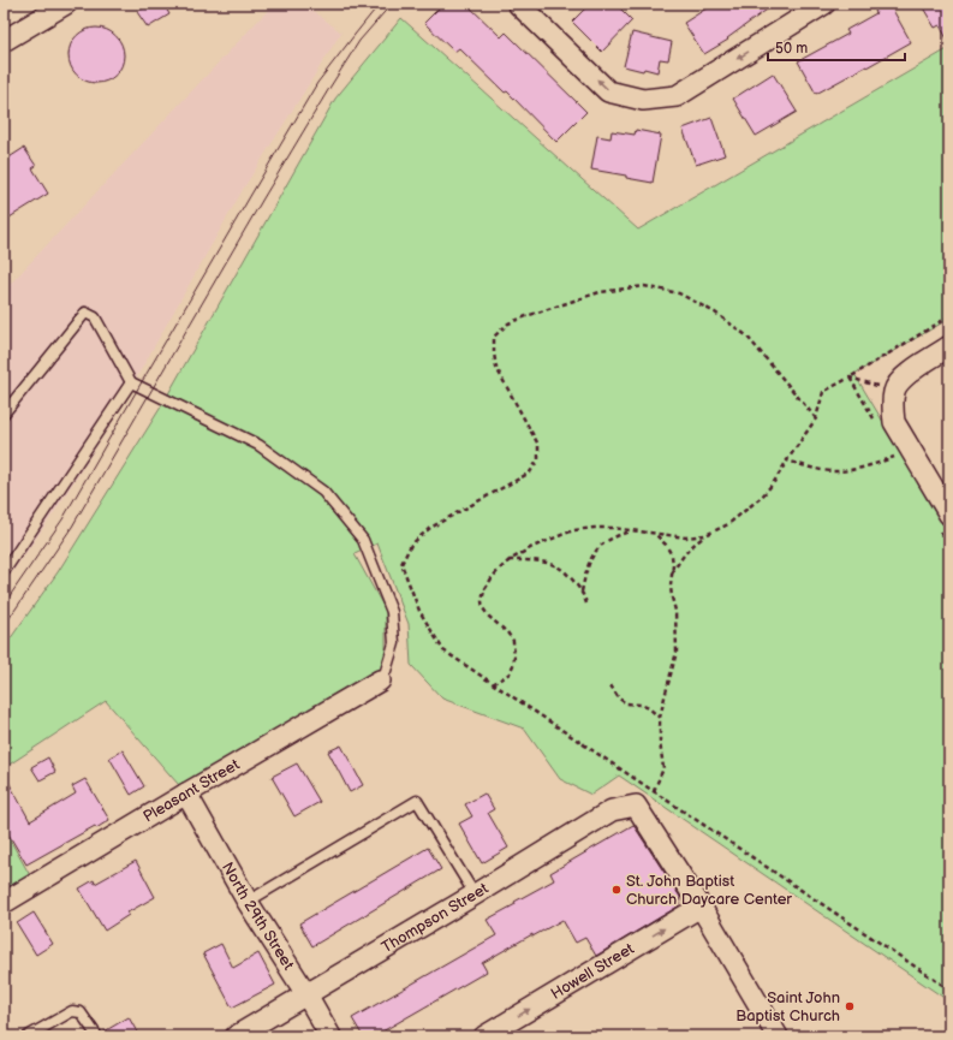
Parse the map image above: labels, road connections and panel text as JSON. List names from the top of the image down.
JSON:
{
  "streets": {
    "street": [
      "Pleasant Street",
      "North 29th Street",
      "Thompson Street",
      "Howell Street"
    ]
  },
  "crossings": [
    ["Pleasant Street", "North 29th Street"],
    ["North 29th Street", "Thompson Street"],
    ["Thompson Street", "Howell Street"]
  ],
  "one_way": ["Howell Street"],
  "places": ["St. John Baptist Church Daycare Center", "Saint John Baptist Church"],
  "scale_bar": "50 m"
}
